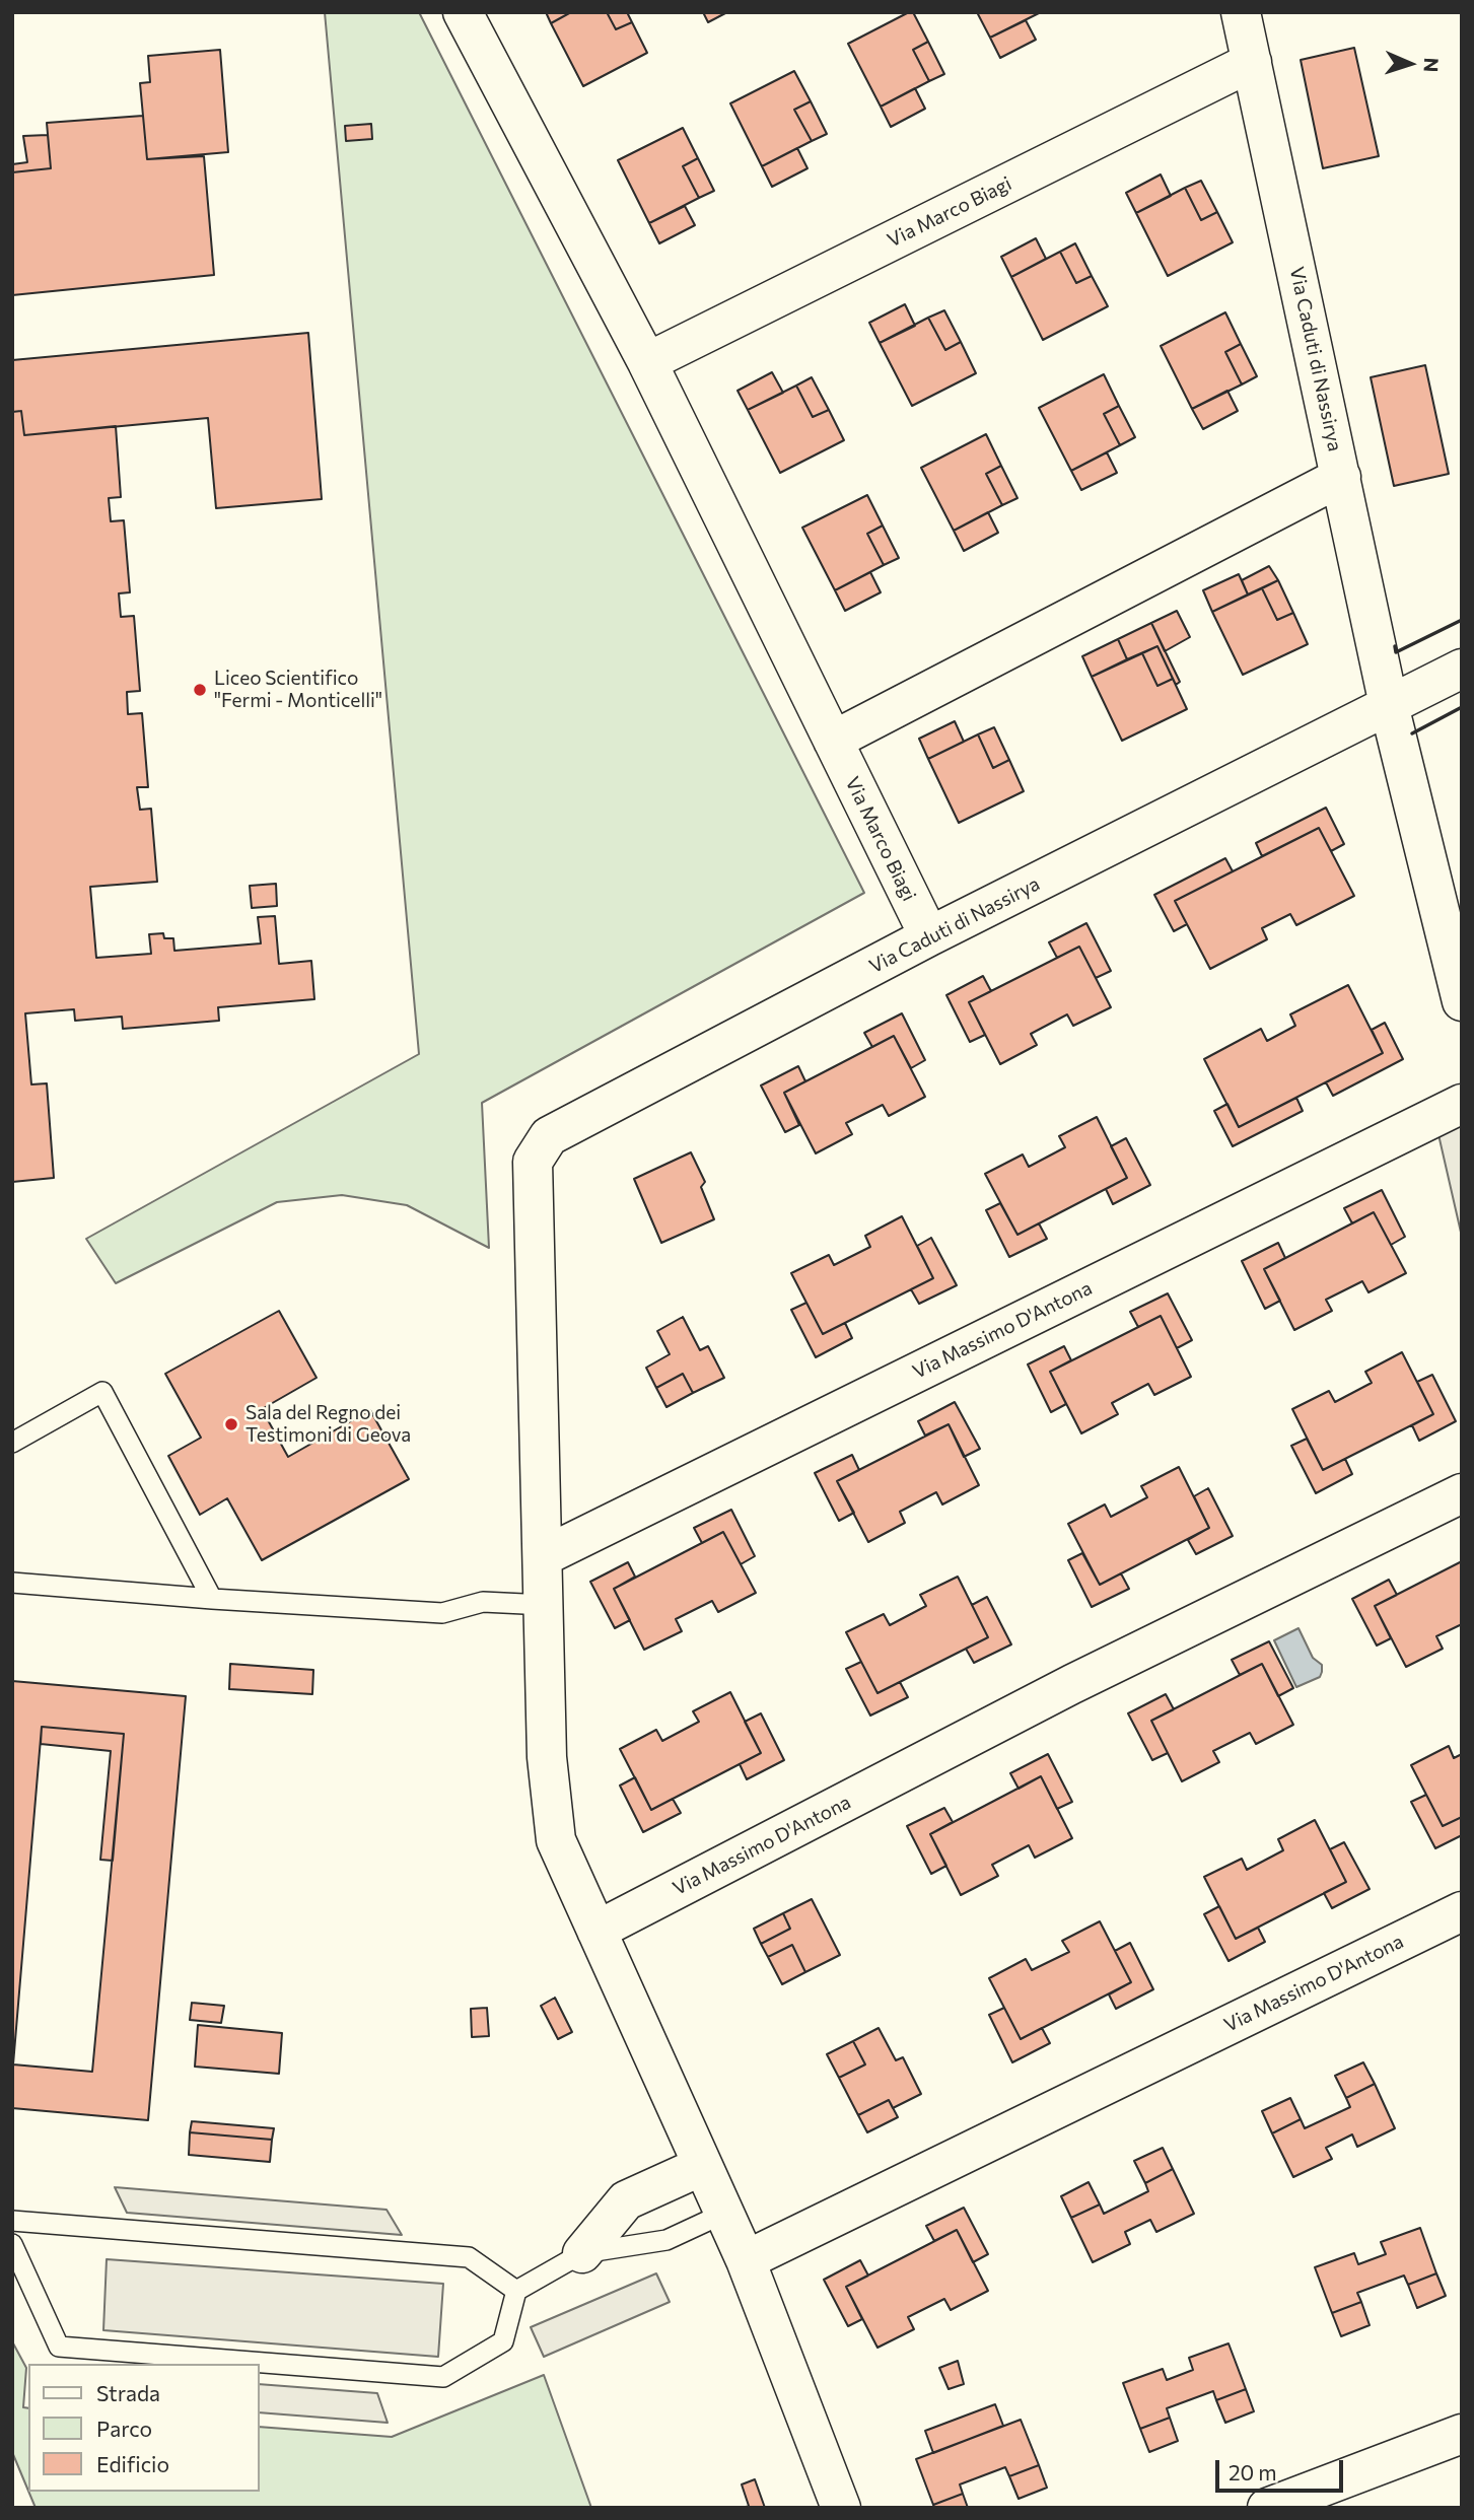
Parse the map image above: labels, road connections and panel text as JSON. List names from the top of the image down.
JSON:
{
  "streets": {
    "street": ["Via Marco Biagi", "Via Caduti di Nassirya", "Via Massimo D'Antona"]
  },
  "crossings": [
    ["Via Marco Biagi", "Via Caduti di Nassirya"],
    ["Via Caduti di Nassirya", "Via Massimo D'Antona"]
  ],
  "places": ["Liceo Scientifico \"Fermi - Monticelli\"", "Sala del Regno dei Testimoni di Geova"],
  "legend": ["Strada", "Parco", "Edificio"],
  "scale_bar": "20 m",
  "north": "right"
}
